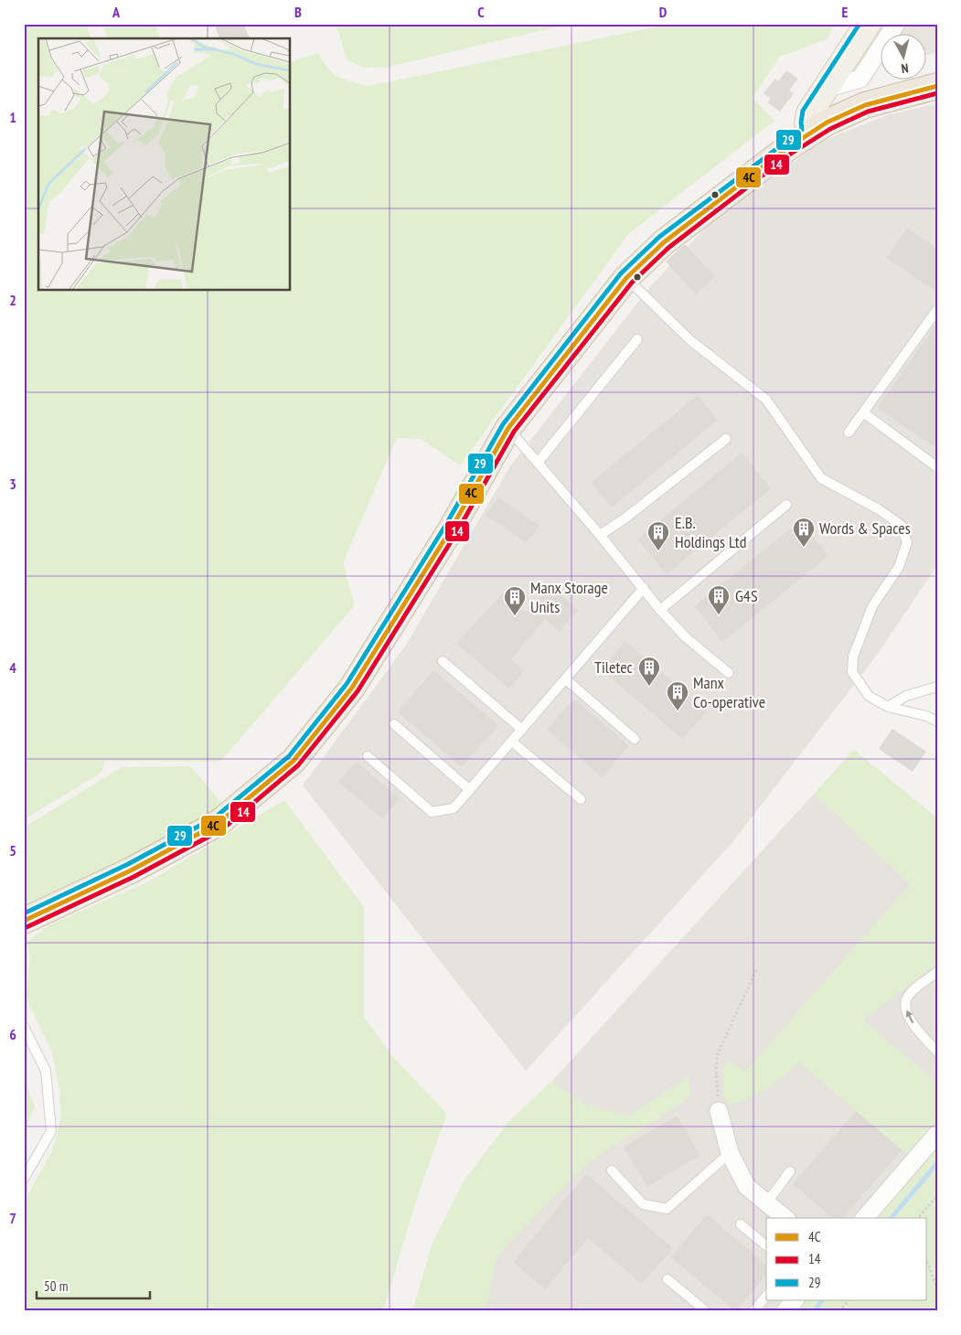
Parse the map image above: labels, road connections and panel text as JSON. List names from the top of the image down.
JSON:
{
  "places": {
    "building": [
      "Words & Spaces",
      "E.B. Holdings Ltd",
      "G4S",
      "Manx Storage Units",
      "Tiletec",
      "Manx Co-operative"
    ]
  },
  "lines": ["transit line 29", "transit line 4C", "transit line 14"],
  "legend": ["4C", "14", "29"],
  "scale_bar": "50 m",
  "north": "bottom",
  "grid": {
    "columns": [
      "A",
      "B",
      "C",
      "D",
      "E"
    ],
    "rows": [
      "1",
      "2",
      "3",
      "4",
      "5",
      "6",
      "7"
    ]
  }
}
